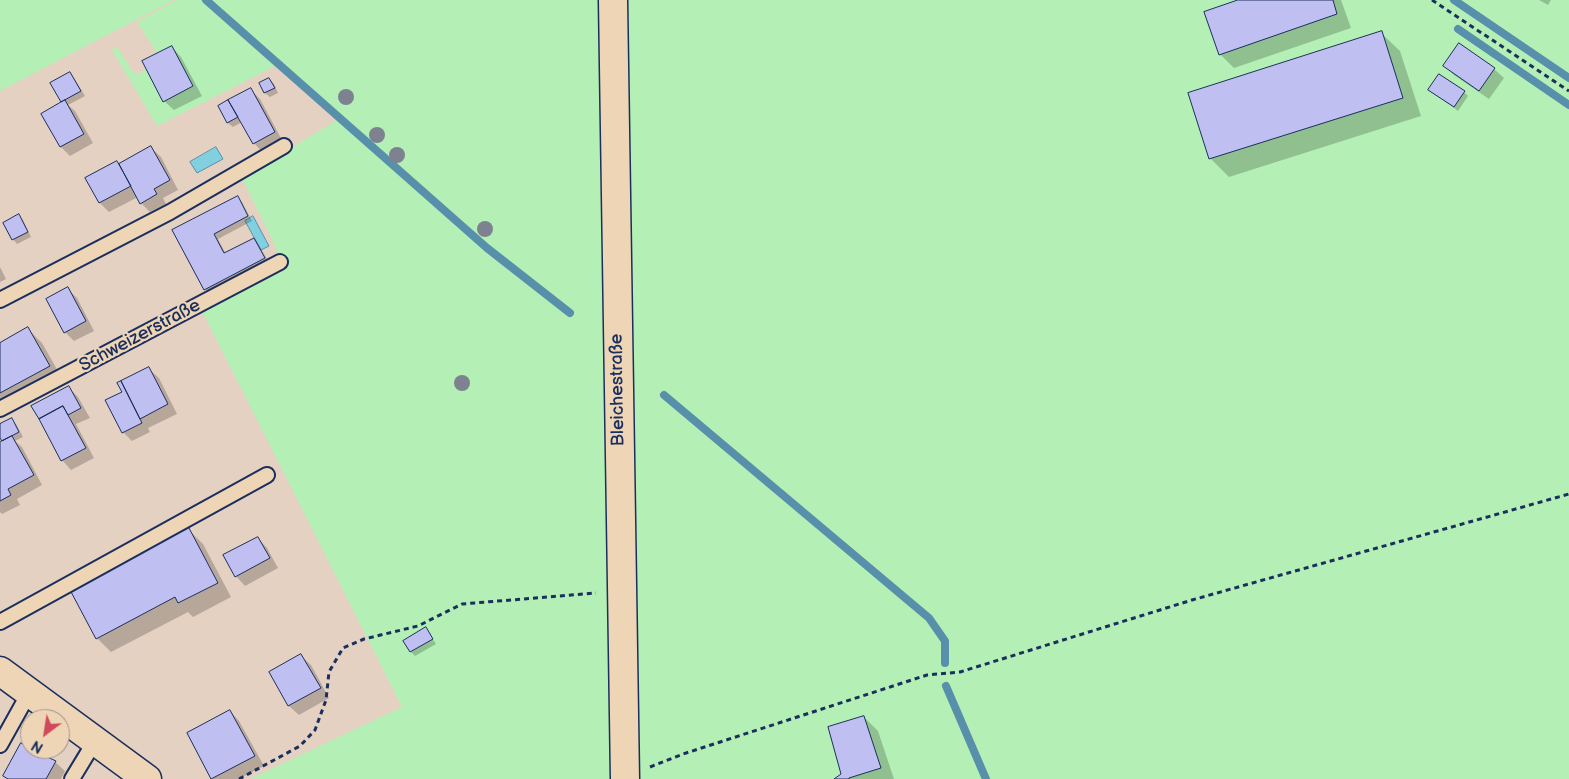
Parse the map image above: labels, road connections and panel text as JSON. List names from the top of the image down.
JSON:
{
  "streets": {
    "main road": ["Bleichestraße"],
    "lane": ["Schweizerstraße"]
  },
  "north": "bottom left"
}
